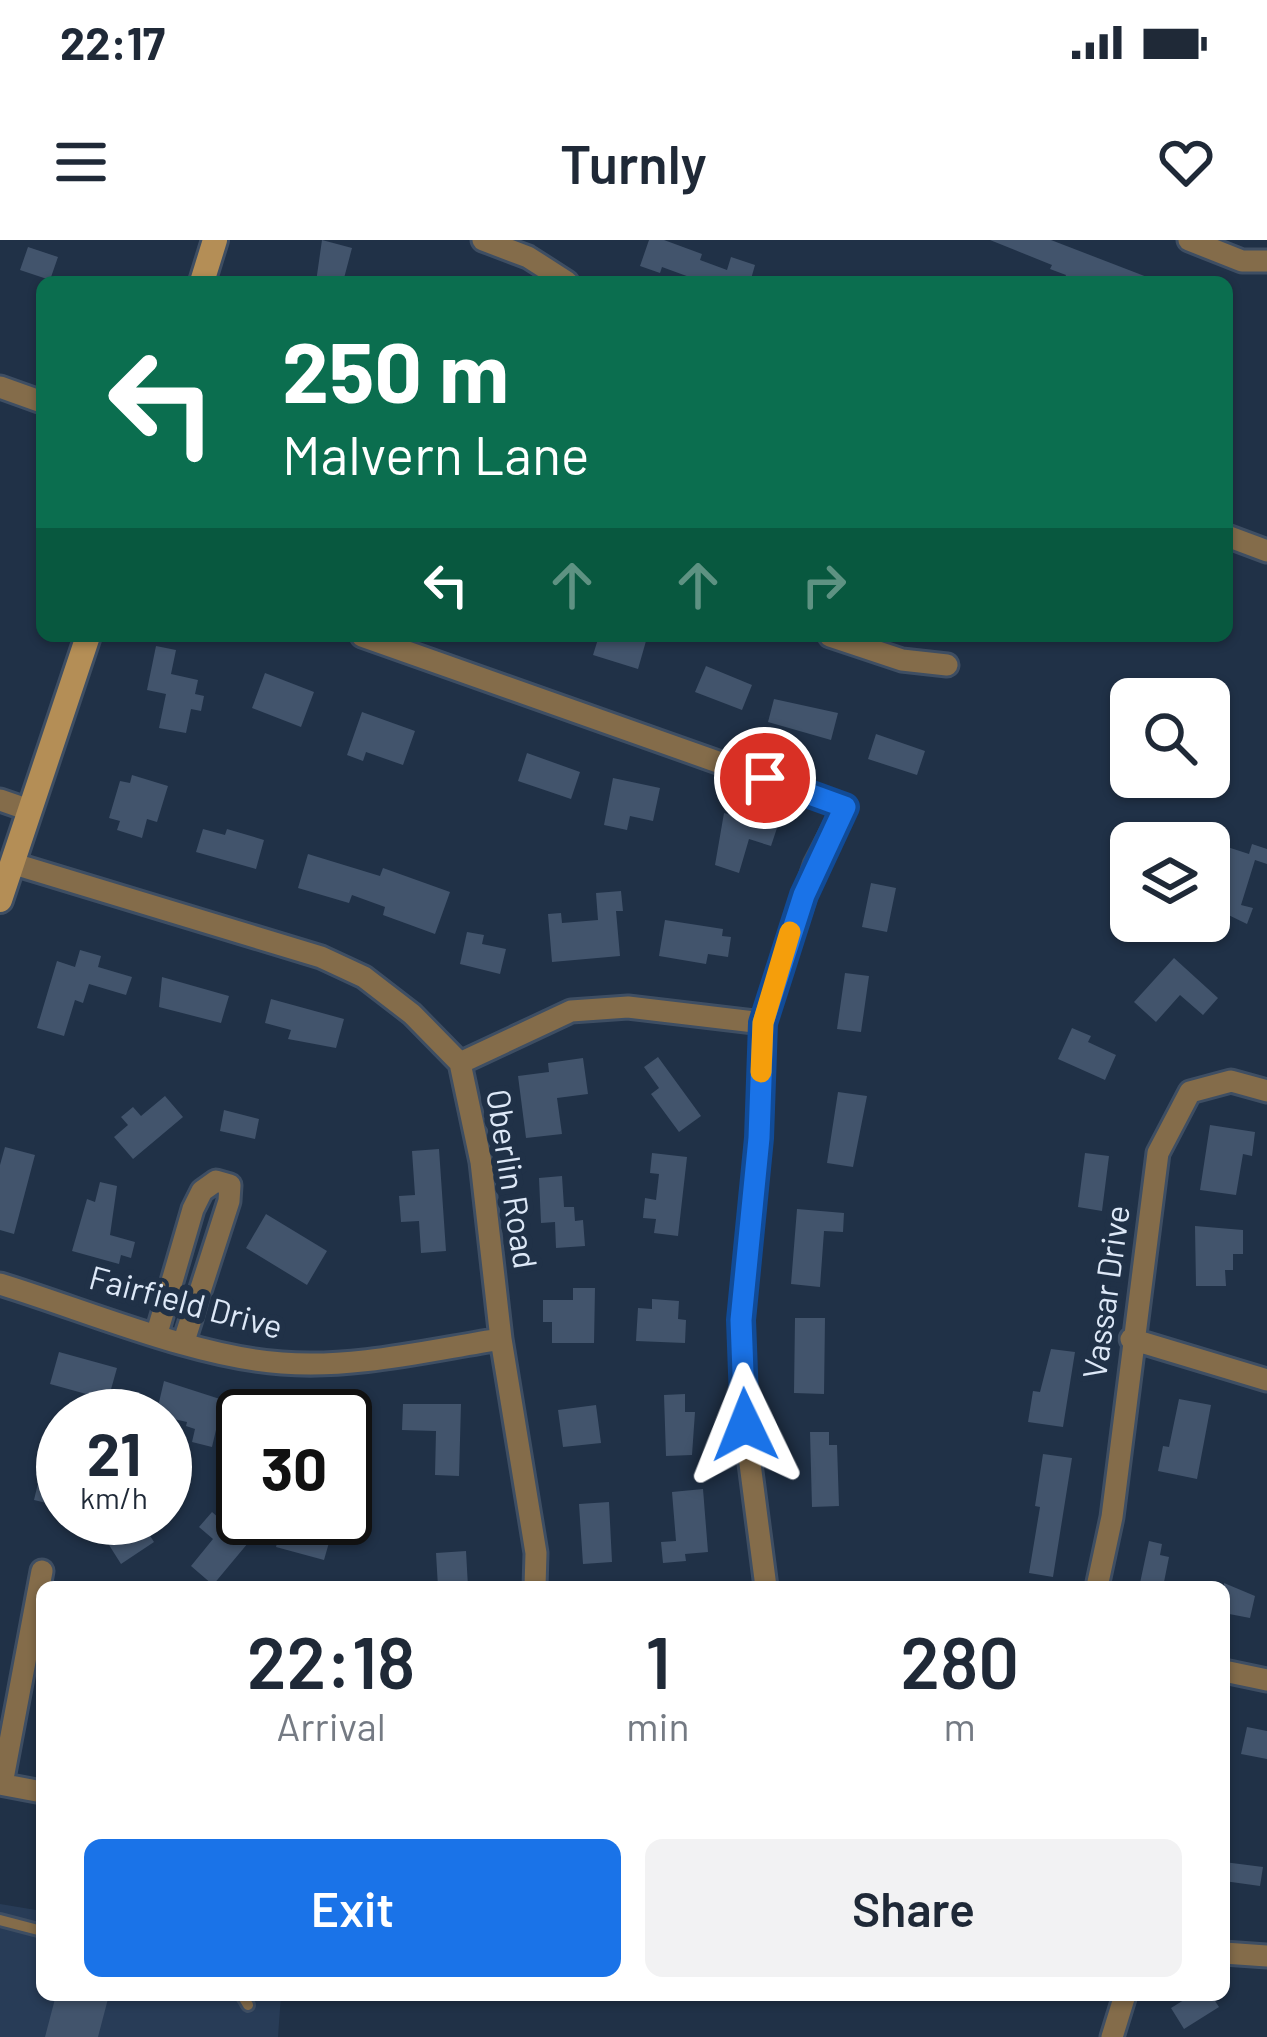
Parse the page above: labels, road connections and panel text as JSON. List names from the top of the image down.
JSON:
{
  "streets": {
    "street": ["Oberlin Road", "Vassar Drive", "Fairfield Drive"]
  },
  "crossings": [
    ["Oberlin Road", "Fairfield Drive"]
  ],
  "page": {
    "status": "22:17",
    "header": "Turnly",
    "turn": ["250 m", "Malvern Lane"],
    "speed": "21 km/h",
    "limit": "30",
    "eta": [
      "22:18",
      "Arrival",
      "1",
      "min",
      "280",
      "m"
    ],
    "buttons": ["Exit", "Share"]
  }
}
